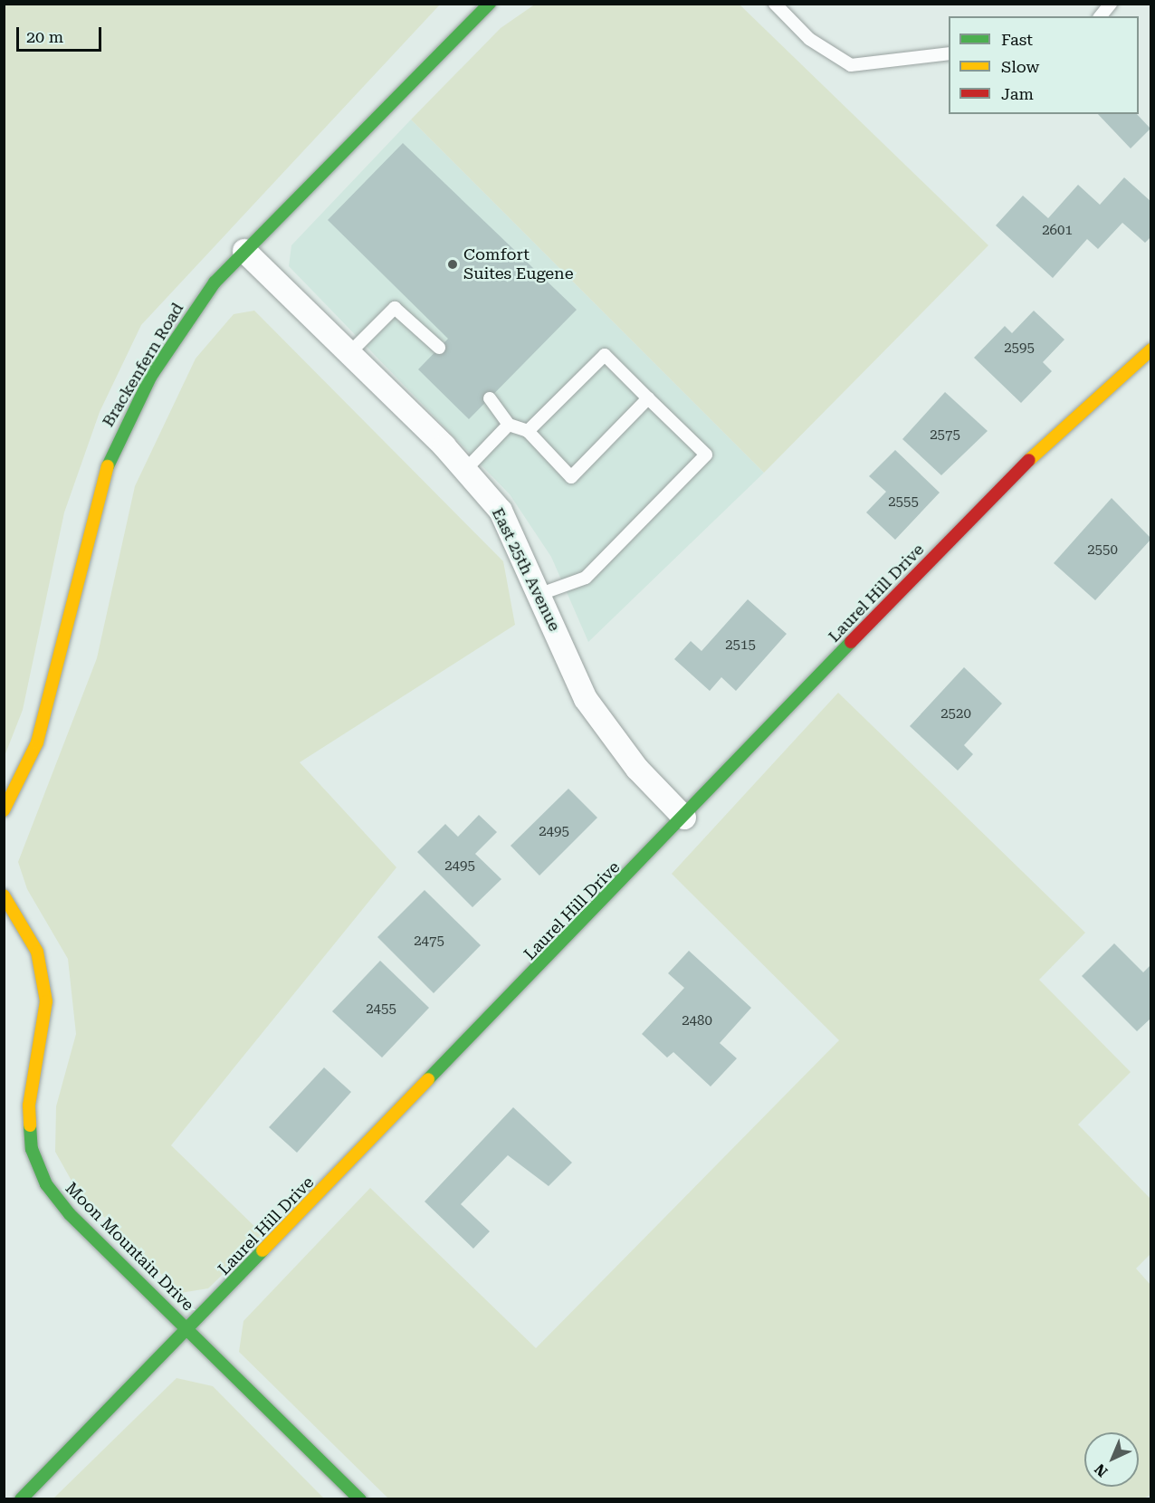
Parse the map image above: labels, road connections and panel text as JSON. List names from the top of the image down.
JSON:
{
  "streets": {
    "street": [
      "Brackenfern Road",
      "East 25th Avenue",
      "Laurel Hill Drive",
      "Moon Mountain Drive"
    ]
  },
  "crossings": [
    ["Brackenfern Road", "East 25th Avenue"],
    ["East 25th Avenue", "Laurel Hill Drive"],
    ["Laurel Hill Drive", "Moon Mountain Drive"]
  ],
  "places": ["Comfort Suites Eugene"],
  "house_numbers": [
    "2601",
    "2595",
    "2575",
    "2555",
    "2550",
    "2515",
    "2520",
    "2495",
    "2495",
    "2475",
    "2455",
    "2480"
  ],
  "legend": ["Fast", "Slow", "Jam"],
  "scale_bar": "20 m",
  "north": "bottom left"
}
